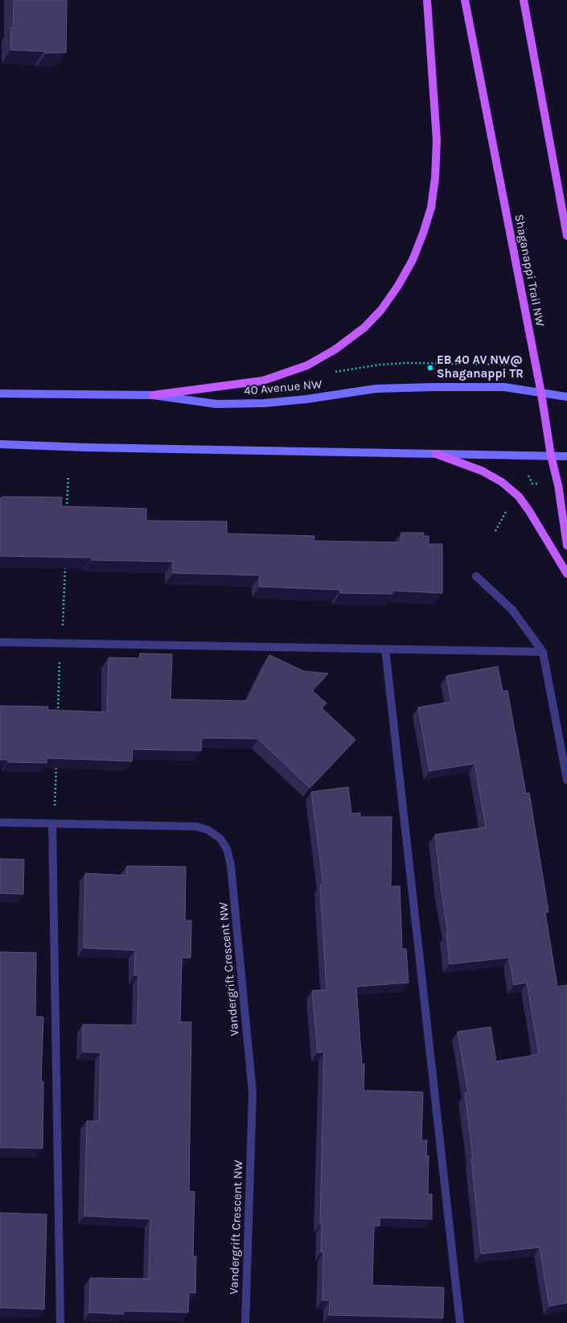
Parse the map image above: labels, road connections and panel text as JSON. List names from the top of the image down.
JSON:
{
  "streets": {
    "main road": ["Shaganappi Trail NW"],
    "street": ["40 Avenue NW", "Vandergrift Crescent NW"]
  },
  "crossings": [
    ["Shaganappi Trail NW", "40 Avenue NW"]
  ],
  "places": ["EB 40 AV NW@ Shaganappi TR"]
}
